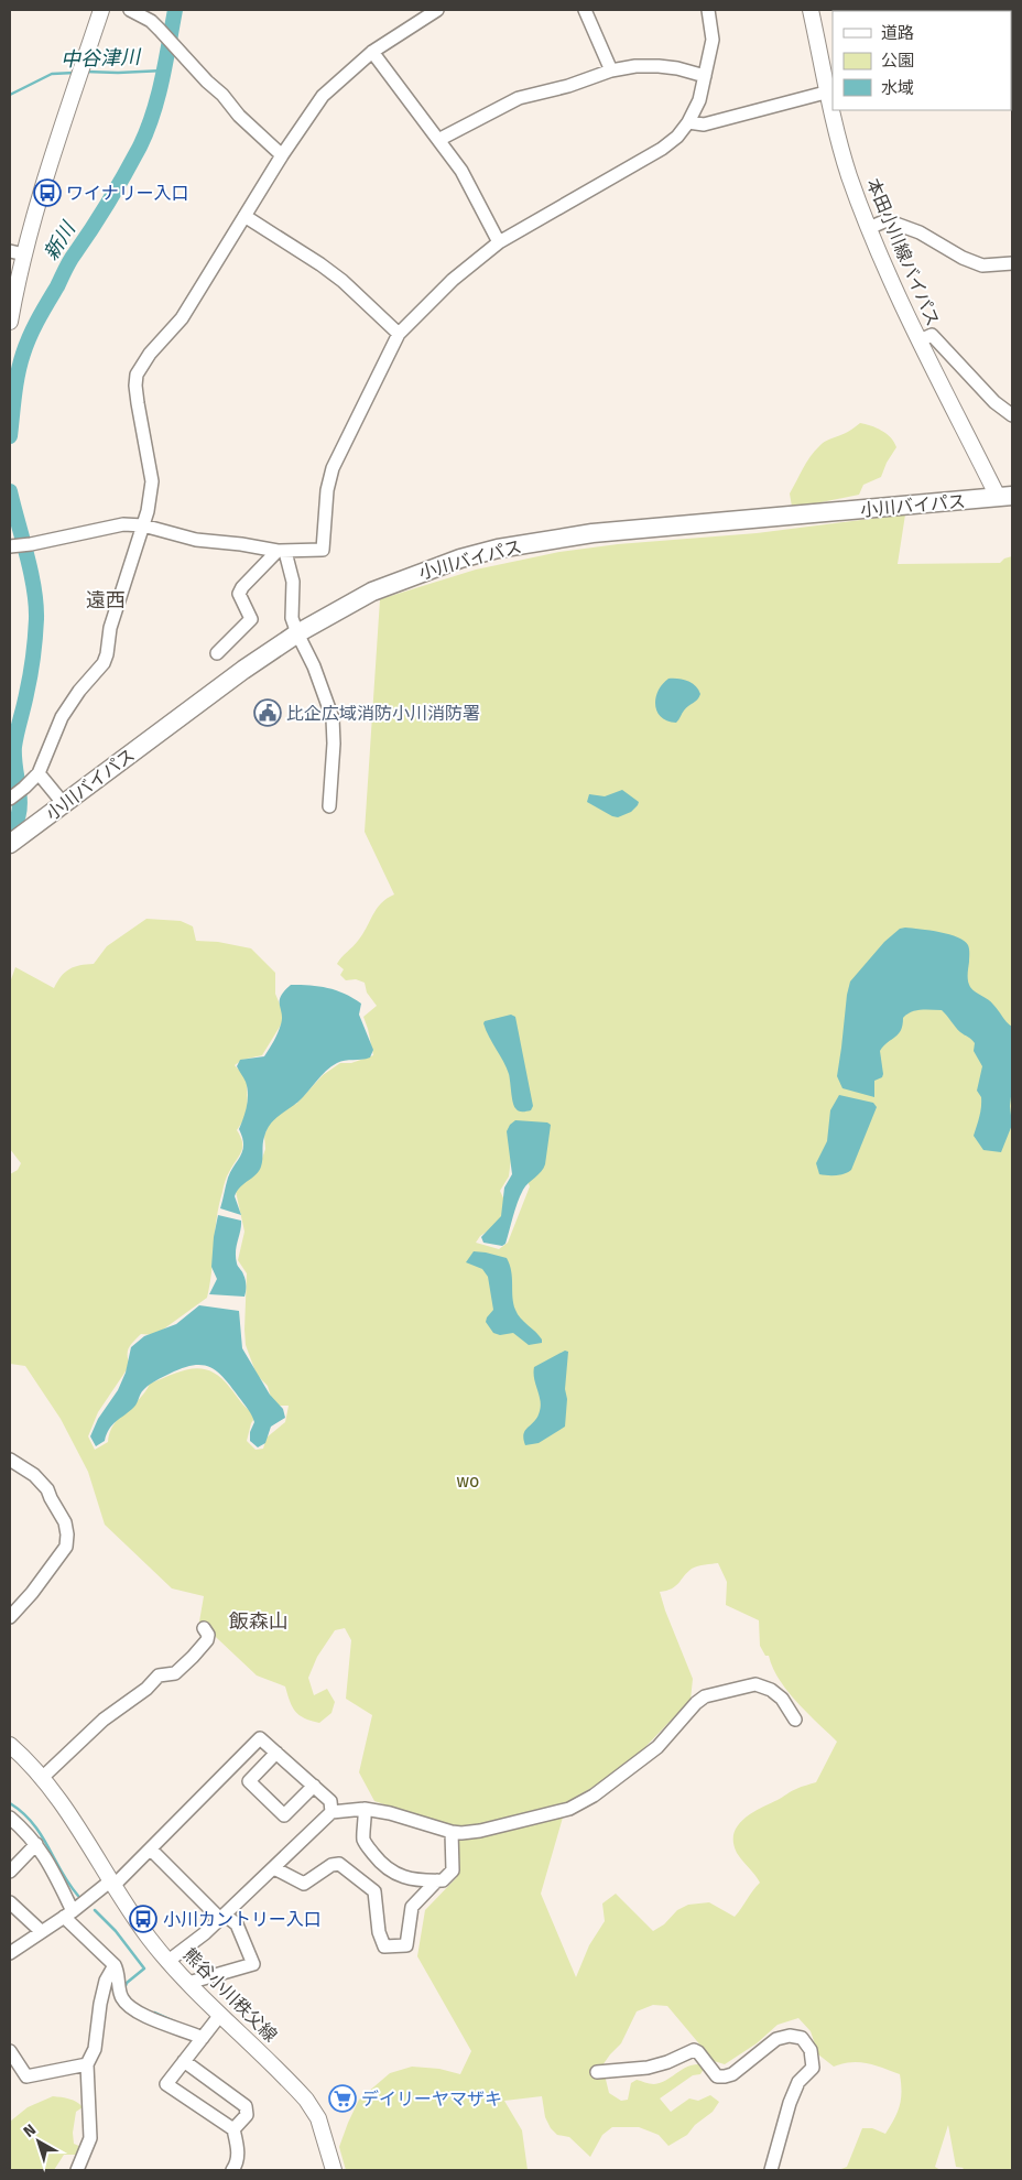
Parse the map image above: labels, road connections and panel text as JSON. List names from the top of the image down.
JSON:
{
  "streets": {
    "highway": ["小川バイパス"],
    "main road": ["本田小川線バイパス", "熊谷小川秩父線"]
  },
  "crossings": [
    ["本田小川線バイパス", "小川バイパス"]
  ],
  "districts": ["遠西", "飯森山"],
  "water": ["中谷津川", "新川"],
  "parks": ["wo"],
  "places": {
    "bus stop": ["ワイナリー入口", "小川カントリー入口"],
    "public building": ["比企広域消防小川消防署"],
    "supermarket": ["デイリーヤマザキ"]
  },
  "legend": ["道路", "公園", "水域"],
  "north": "top left"
}
